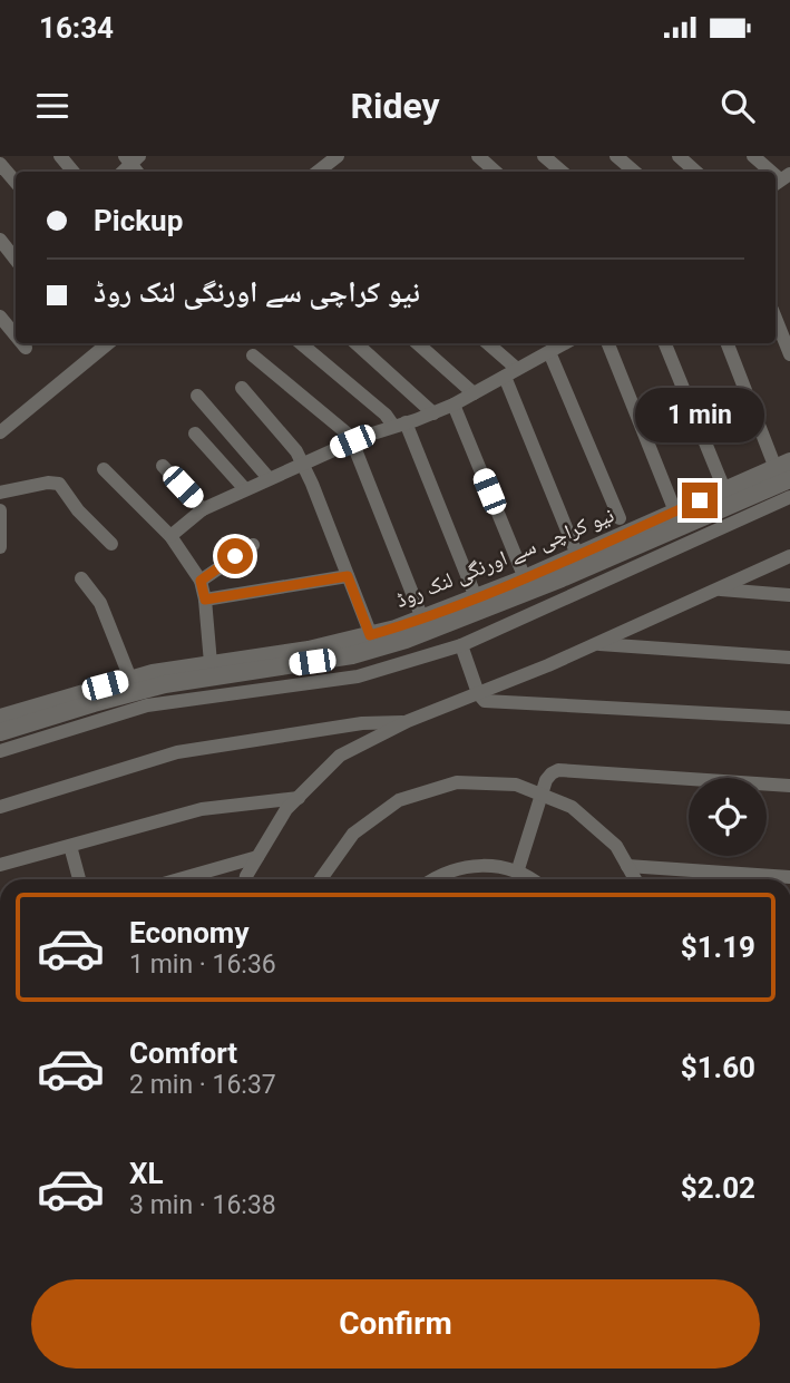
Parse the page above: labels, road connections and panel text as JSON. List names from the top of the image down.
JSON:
{
  "streets": {
    "street": ["نیو کراچی سے اورنگی لنک روڈ"]
  },
  "page": {
    "status": "16:34",
    "header": "Ridey",
    "banner": ["Pickup", "نیو کراچی سے اورنگی لنک روڈ"],
    "bubble": "1 min",
    "list": [
      {
        "name": "Economy",
        "note": "1 min · 16:36",
        "value": "$1.19"
      },
      {
        "name": "Comfort",
        "note": "2 min · 16:37",
        "value": "$1.60"
      },
      {
        "name": "XL",
        "note": "3 min · 16:38",
        "value": "$2.02"
      }
    ],
    "buttons": "Confirm"
  }
}
